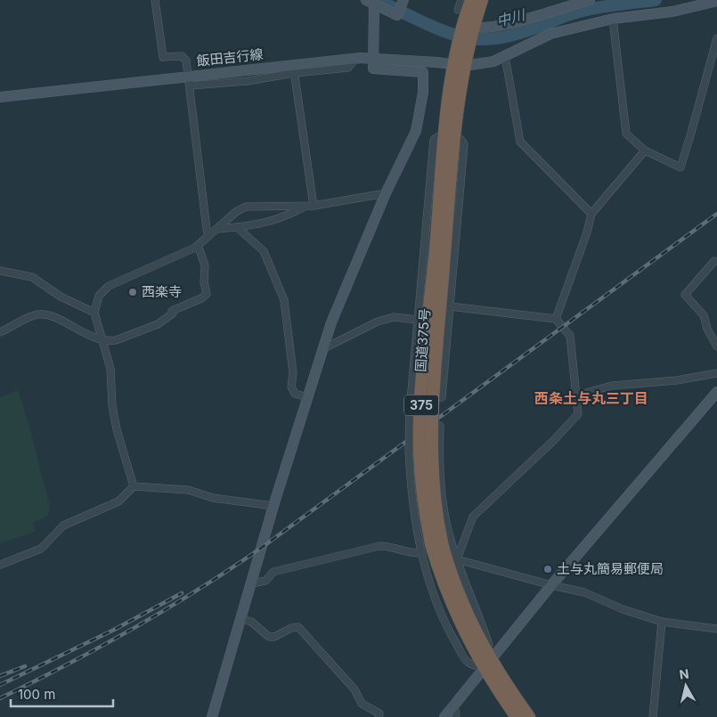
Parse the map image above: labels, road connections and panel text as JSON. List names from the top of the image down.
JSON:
{
  "streets": {
    "highway": ["国道375号", "375"],
    "street": ["飯田吉行線"]
  },
  "crossings": [
    ["飯田吉行線", "国道375号"]
  ],
  "districts": ["西条土与丸三丁目"],
  "water": ["中川"],
  "places": ["西楽寺", "土与丸簡易郵便局"],
  "scale_bar": "100 m",
  "north": "top"
}
